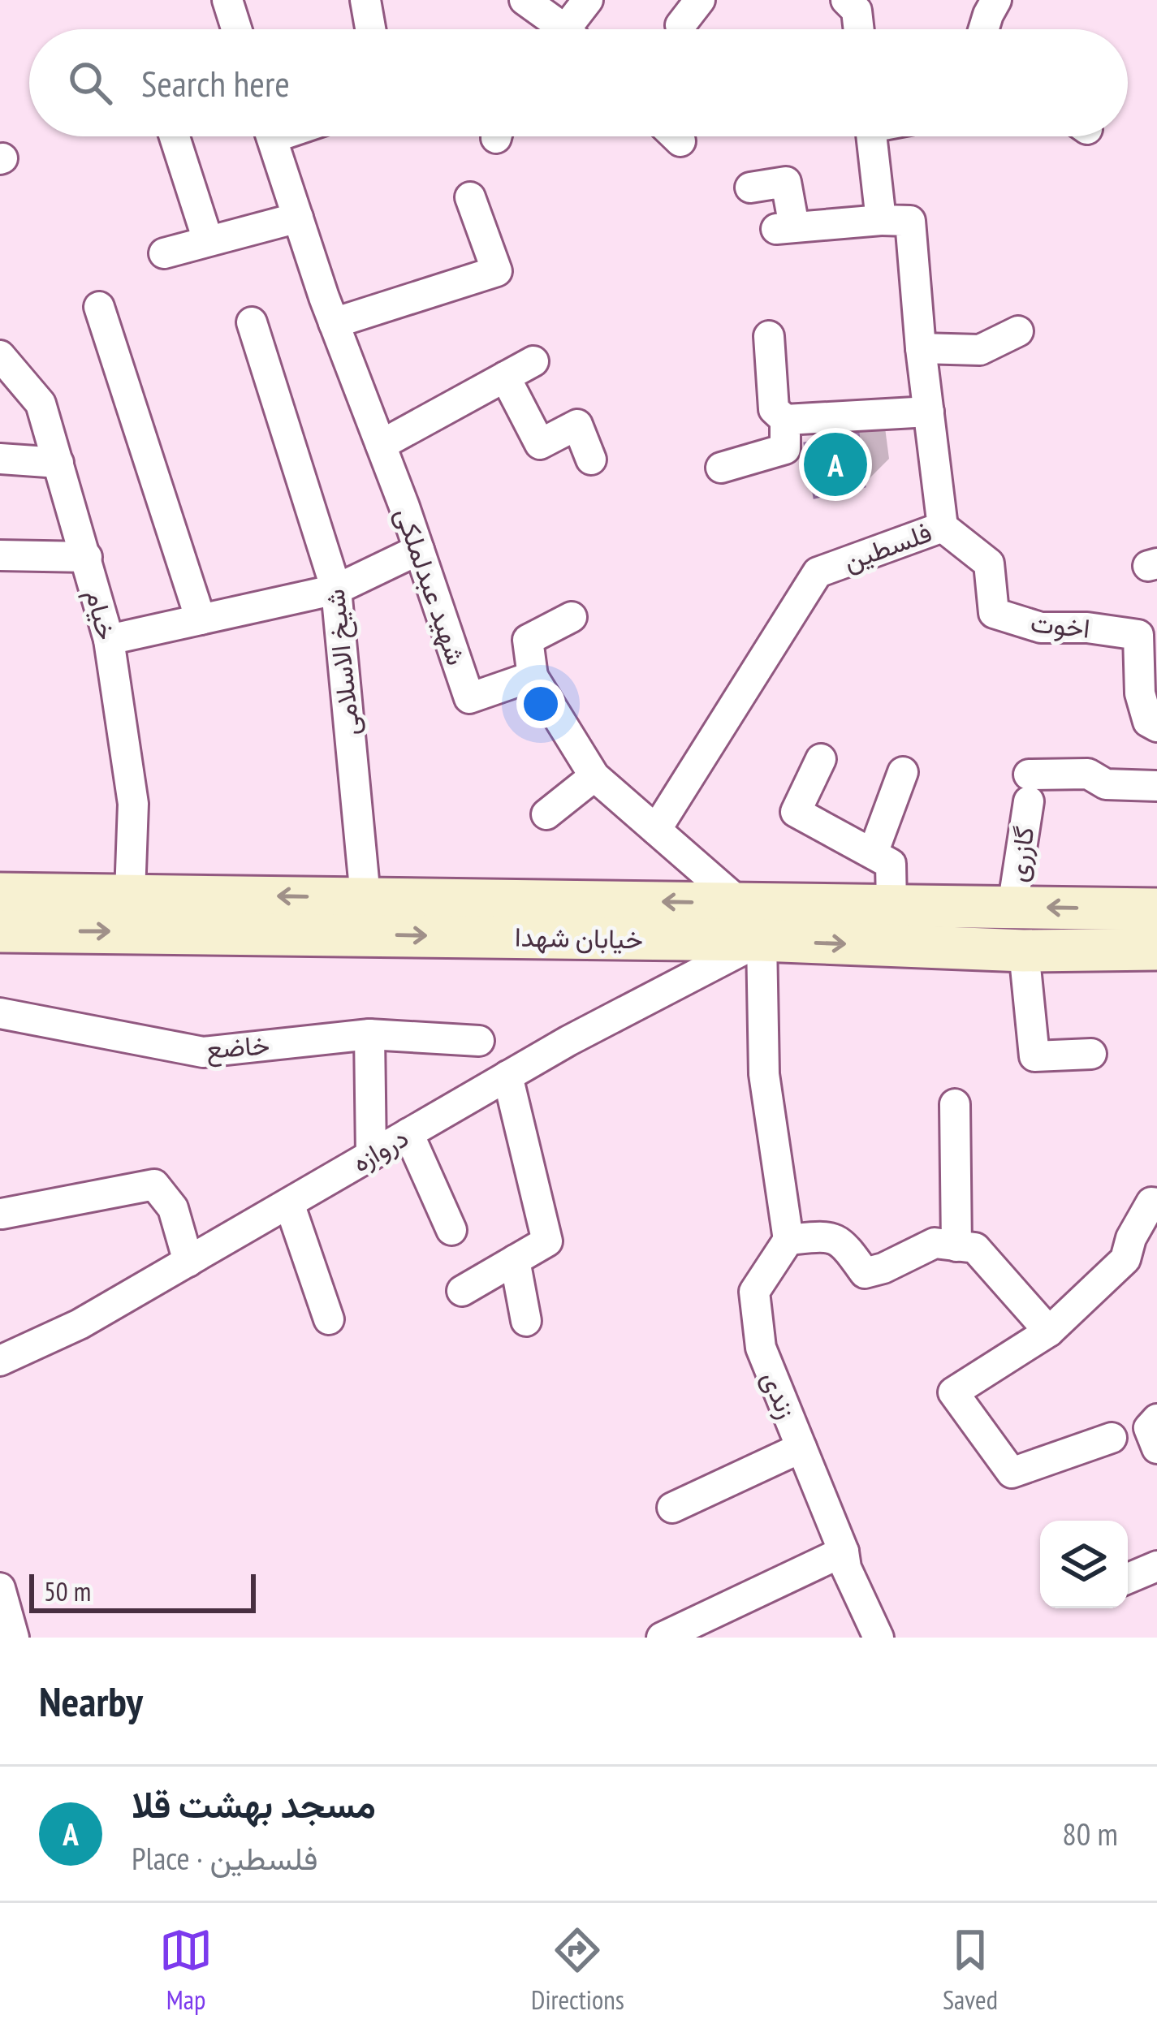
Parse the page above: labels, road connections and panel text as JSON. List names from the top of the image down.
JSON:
{
  "streets": {
    "main road": ["خیابان شهدا"],
    "street": [
      "فلسطین",
      "شهید عبدلملکی",
      "خیام",
      "اخوت",
      "شیخ الاسلامی",
      "گازری",
      "خاضع",
      "دروازه",
      "زندی"
    ]
  },
  "crossings": [
    ["فلسطین", "اخوت"],
    ["خیام", "خیابان شهدا"],
    ["شیخ الاسلامی", "خیابان شهدا"],
    ["گازری", "خیابان شهدا"],
    ["خیابان شهدا", "دروازه"]
  ],
  "scale_bar": "50 m",
  "page": {
    "search": "Search here",
    "pins": "A",
    "scale": "50 m",
    "heading": "Nearby",
    "list": [
      {
        "mark": "A",
        "name": "مسجد بهشت قلا",
        "note": "Place · فلسطین",
        "value": "80 m"
      }
    ],
    "nav": ["Map", "Directions", "Saved"]
  }
}
